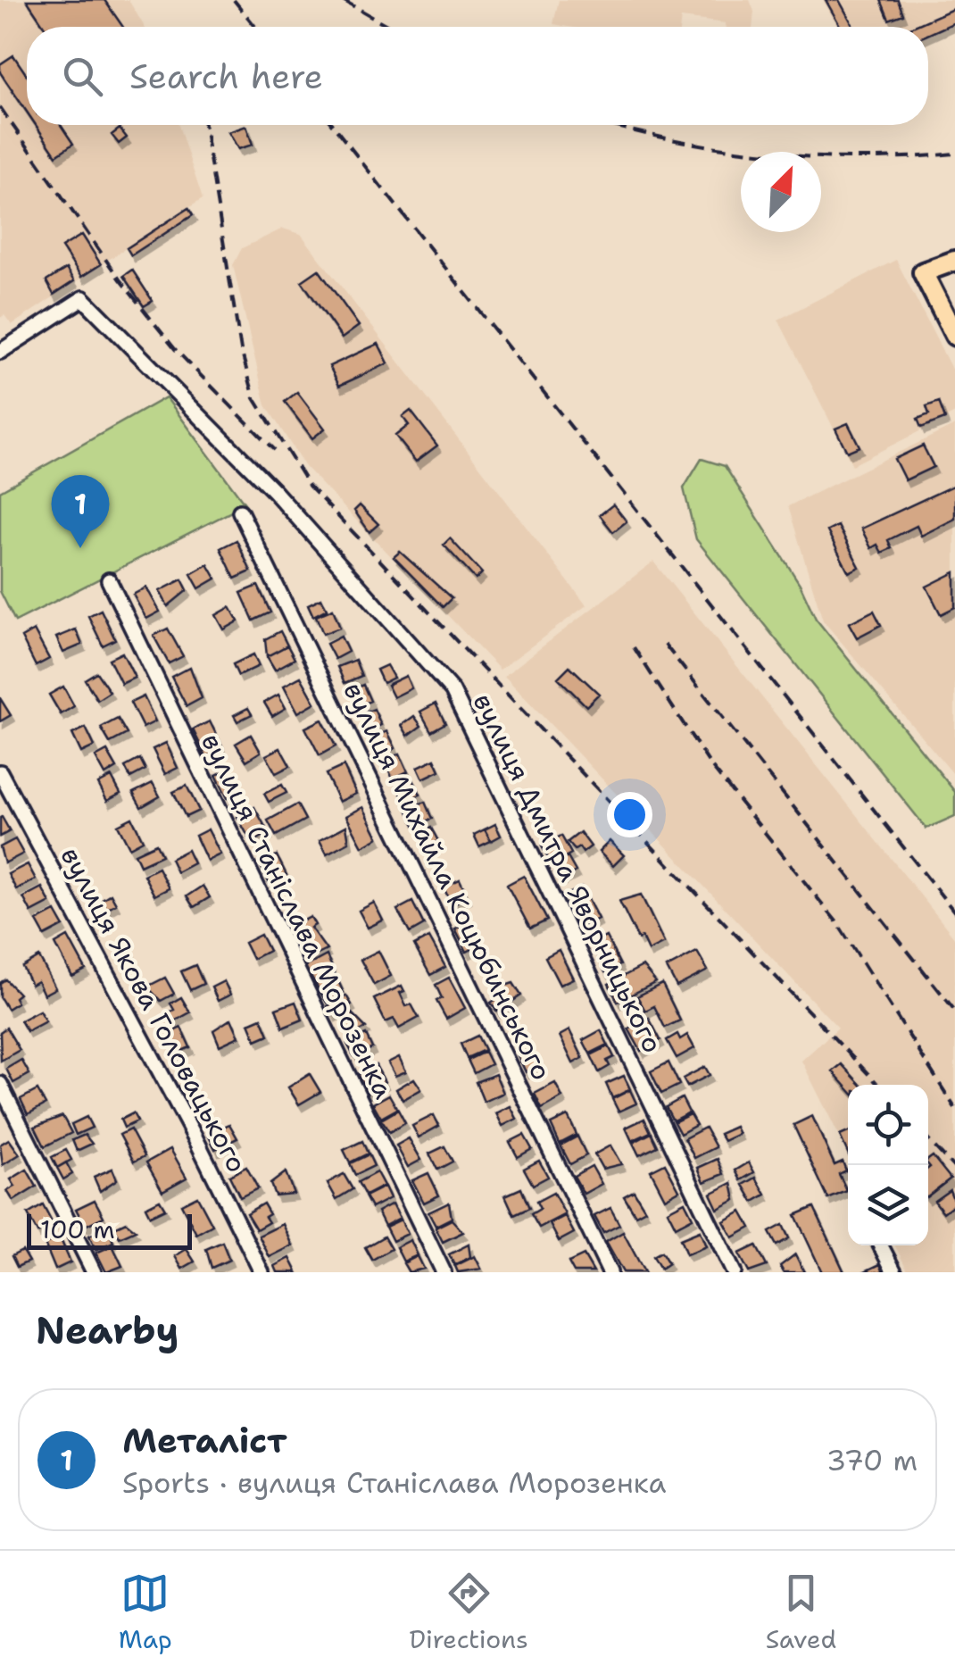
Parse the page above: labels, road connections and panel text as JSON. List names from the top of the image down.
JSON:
{
  "streets": {
    "street": [
      "вулиця Дмитра Яворницького",
      "вулиця Михайла Коцюбинського",
      "вулиця Станіслава Морозенка",
      "вулиця Якова Головацького"
    ]
  },
  "scale_bar": "100 m",
  "north": "top right",
  "page": {
    "search": "Search here",
    "pins": "1",
    "scale": "100 m",
    "heading": "Nearby",
    "list": [
      {
        "mark": "1",
        "name": "Металіст",
        "note": "Sports · вулиця Станіслава Морозенка",
        "value": "370 m"
      }
    ],
    "nav": ["Map", "Directions", "Saved"]
  }
}
